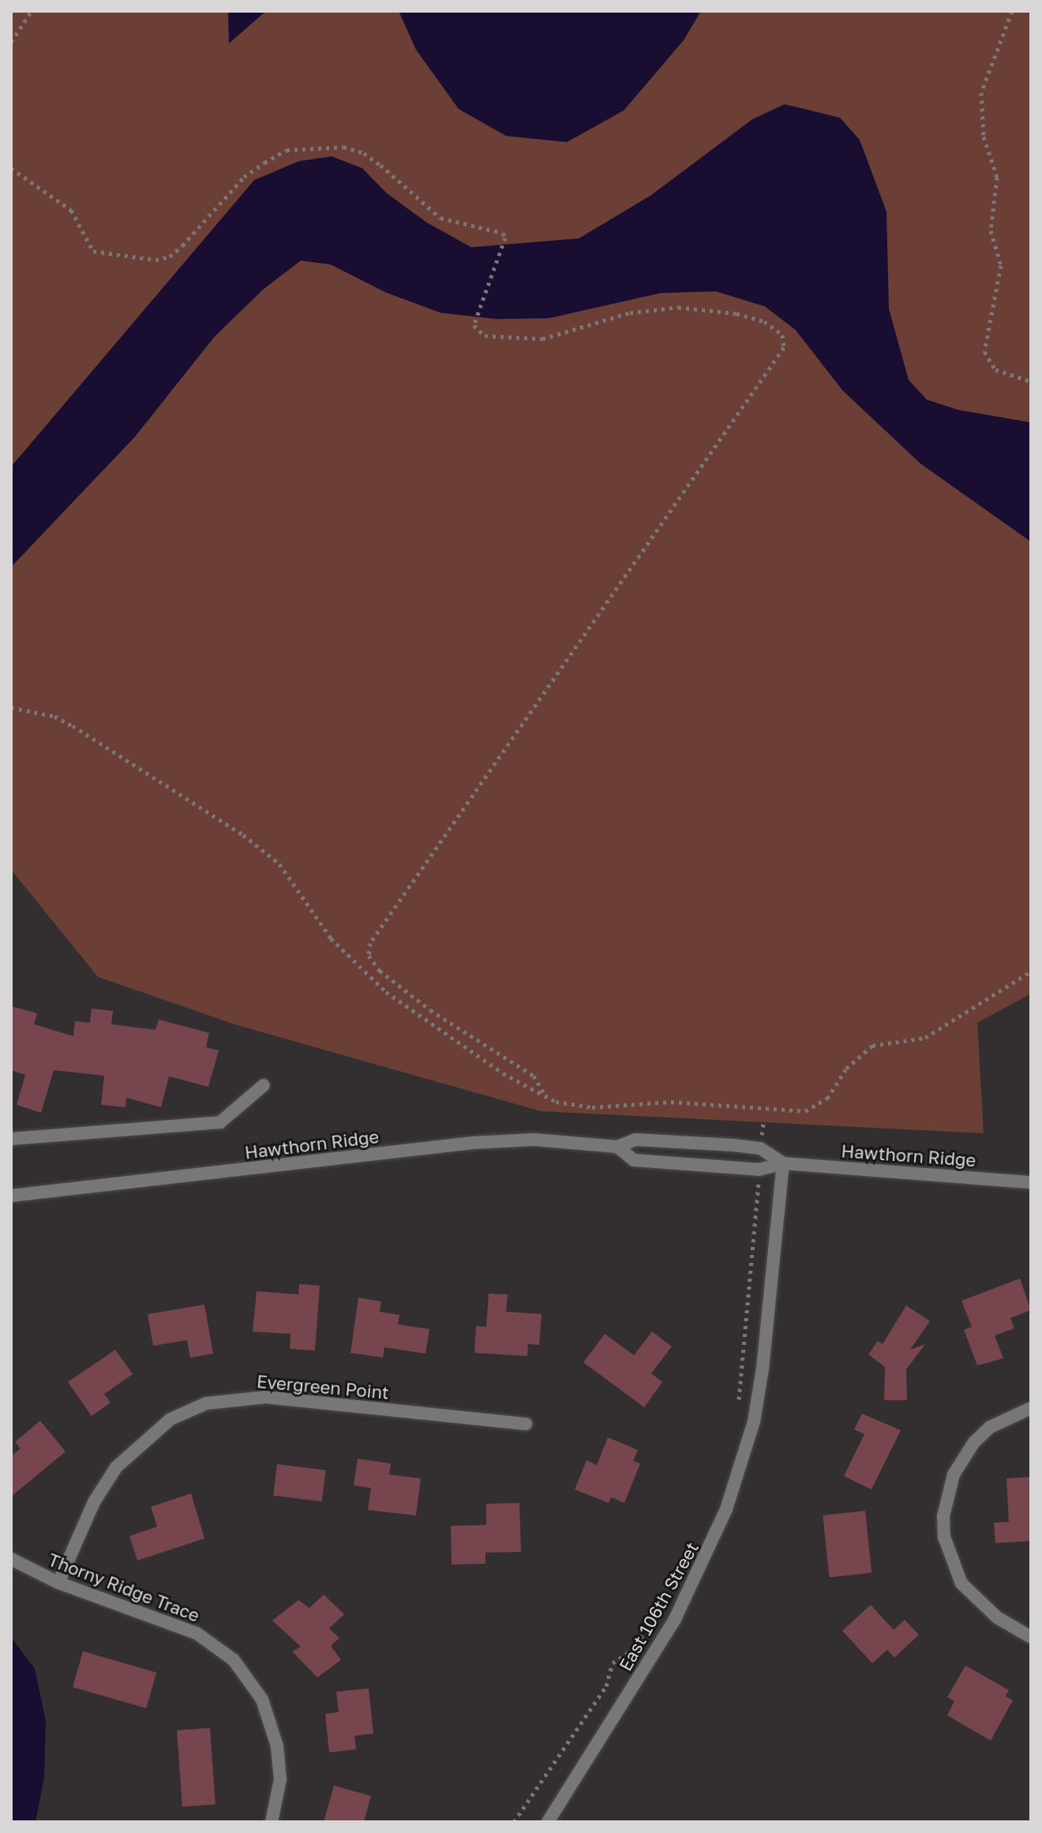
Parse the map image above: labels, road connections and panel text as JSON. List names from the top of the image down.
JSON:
{
  "streets": {
    "street": [
      "Hawthorn Ridge",
      "Evergreen Point",
      "Thorny Ridge Trace",
      "East 106th Street"
    ]
  },
  "crossings": [
    ["Hawthorn Ridge", "East 106th Street"],
    ["Evergreen Point", "Thorny Ridge Trace"]
  ]
}
